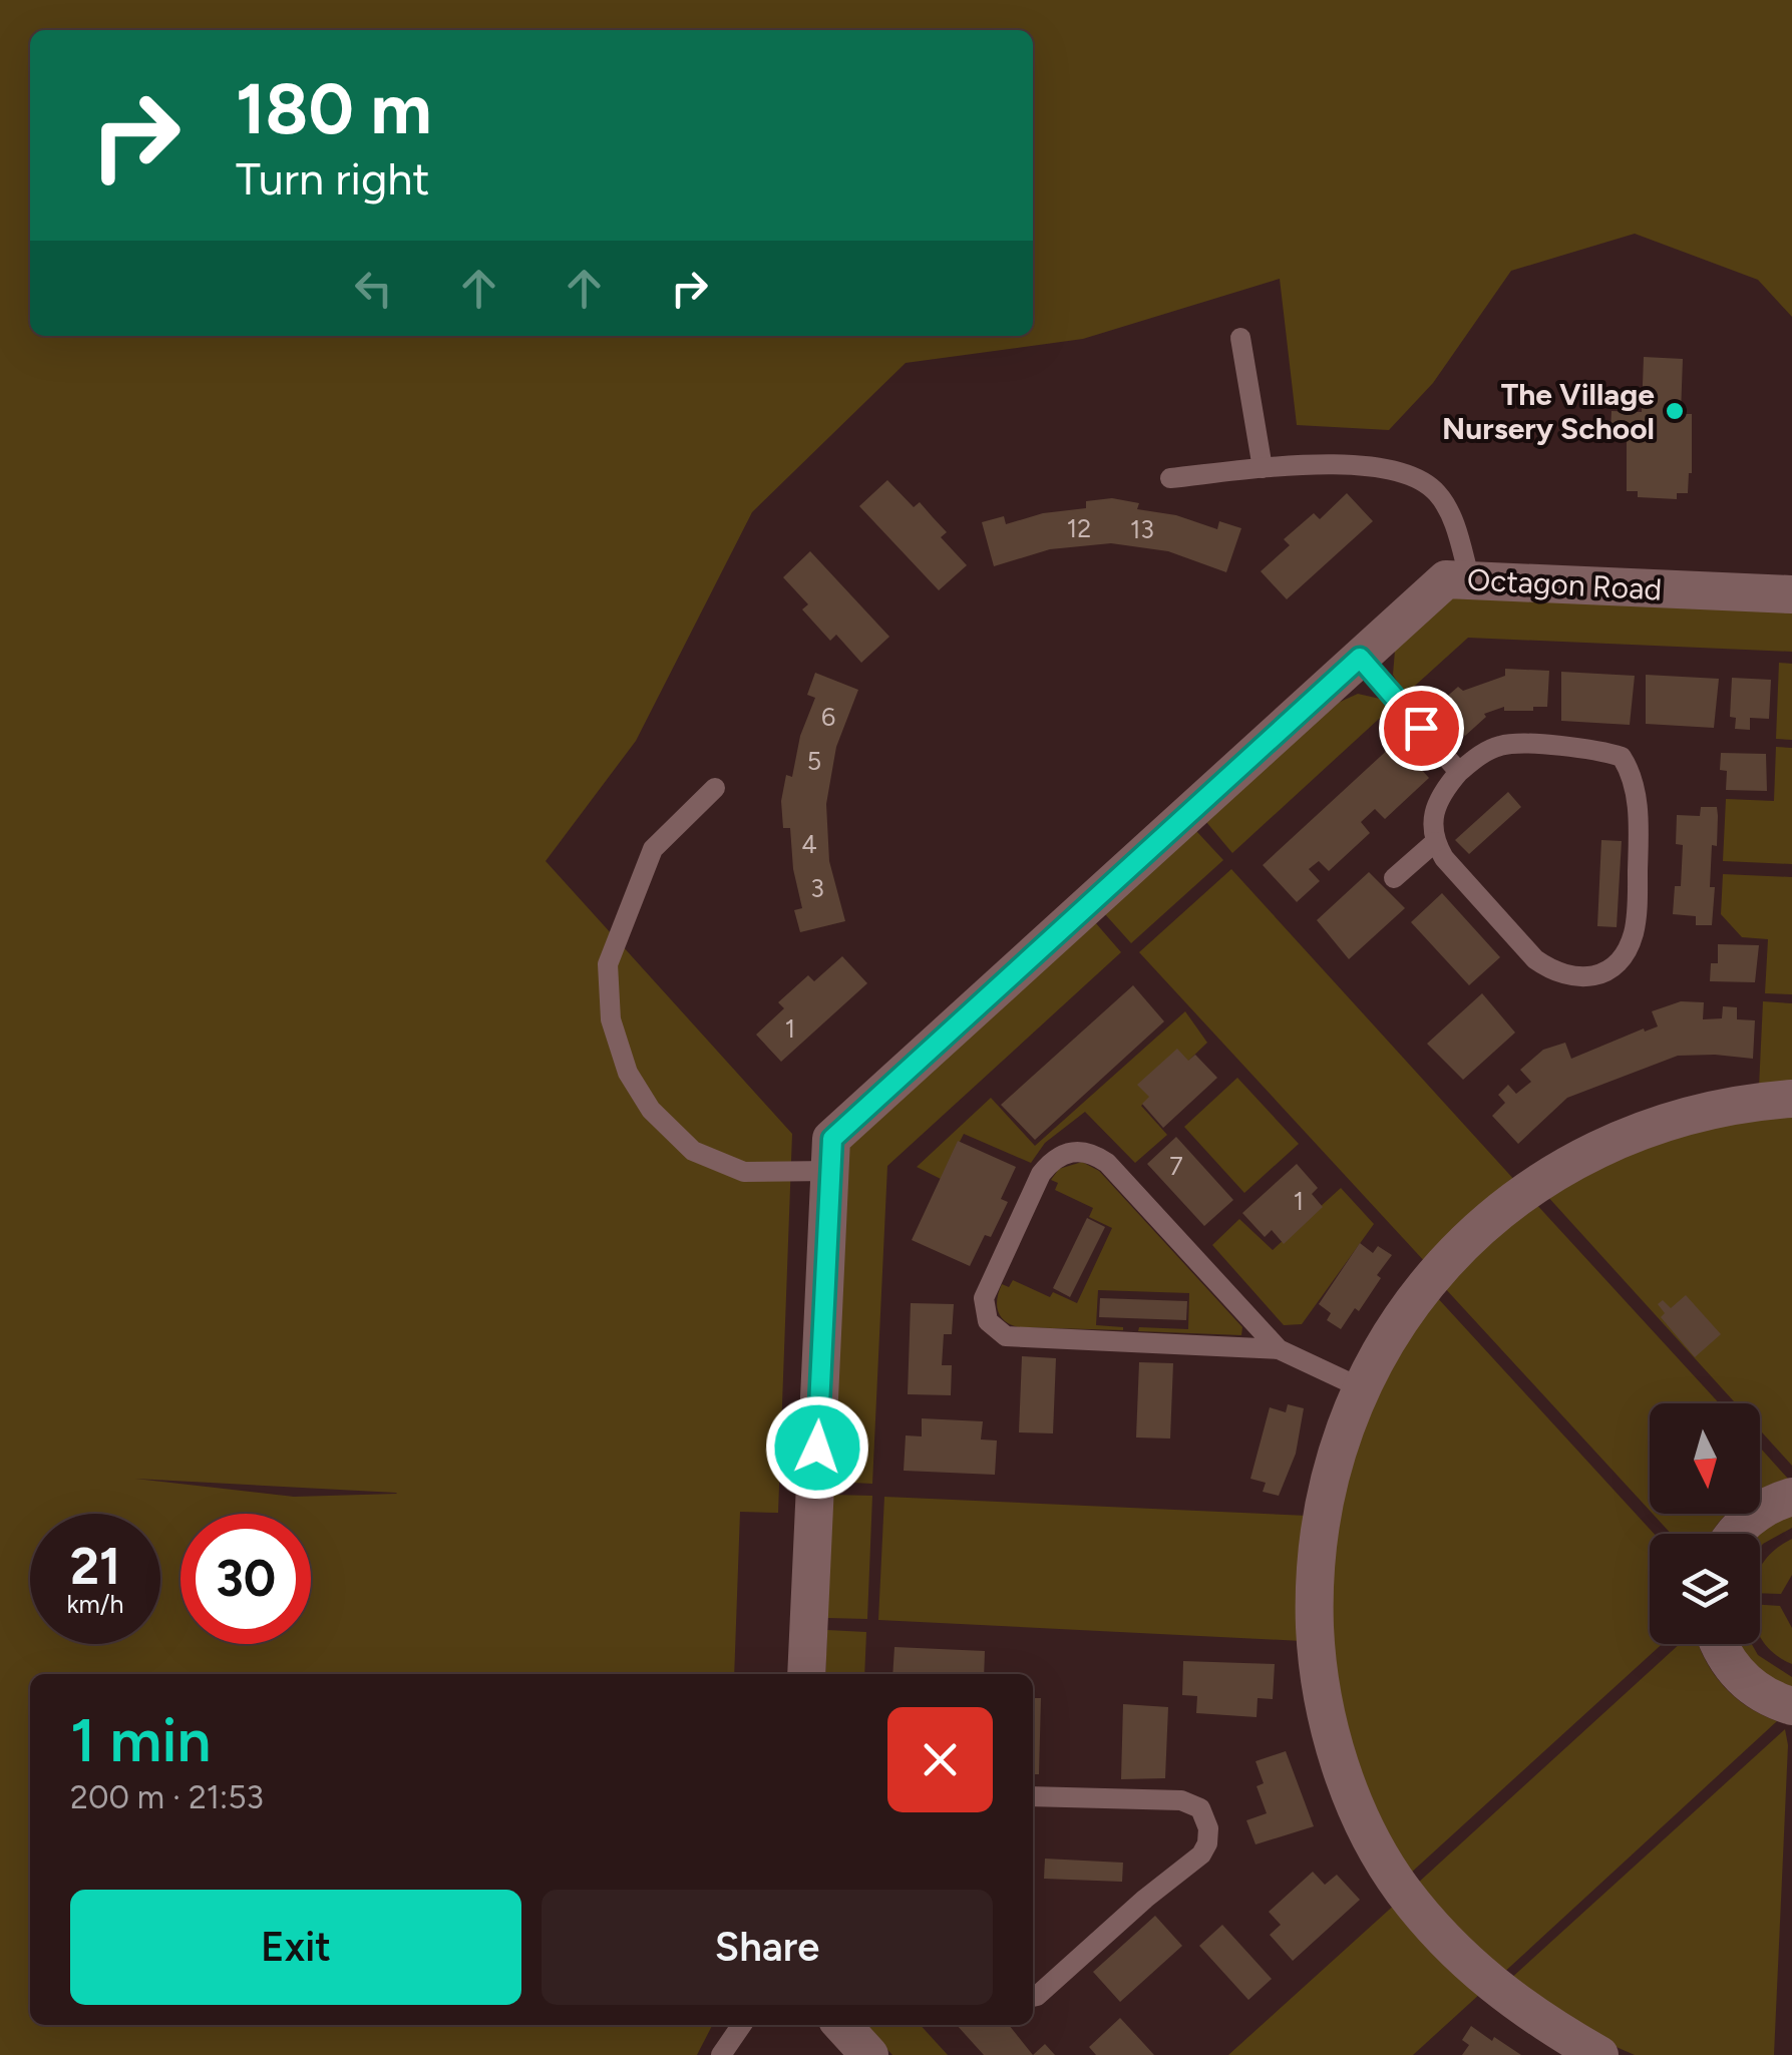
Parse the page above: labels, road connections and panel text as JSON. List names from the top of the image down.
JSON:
{
  "streets": {
    "street": ["Octagon Road"]
  },
  "places": ["The Village Nursery School"],
  "house_numbers": [
    "12",
    "13",
    "6",
    "5",
    "4",
    "3",
    "1",
    "7",
    "1"
  ],
  "north": "bottom",
  "page": {
    "turn": ["180 m", "Turn right"],
    "speed": "21 km/h",
    "limit": "30",
    "heading": ["1 min", "200 m · 21:53"],
    "buttons": ["Exit", "Share"]
  }
}
